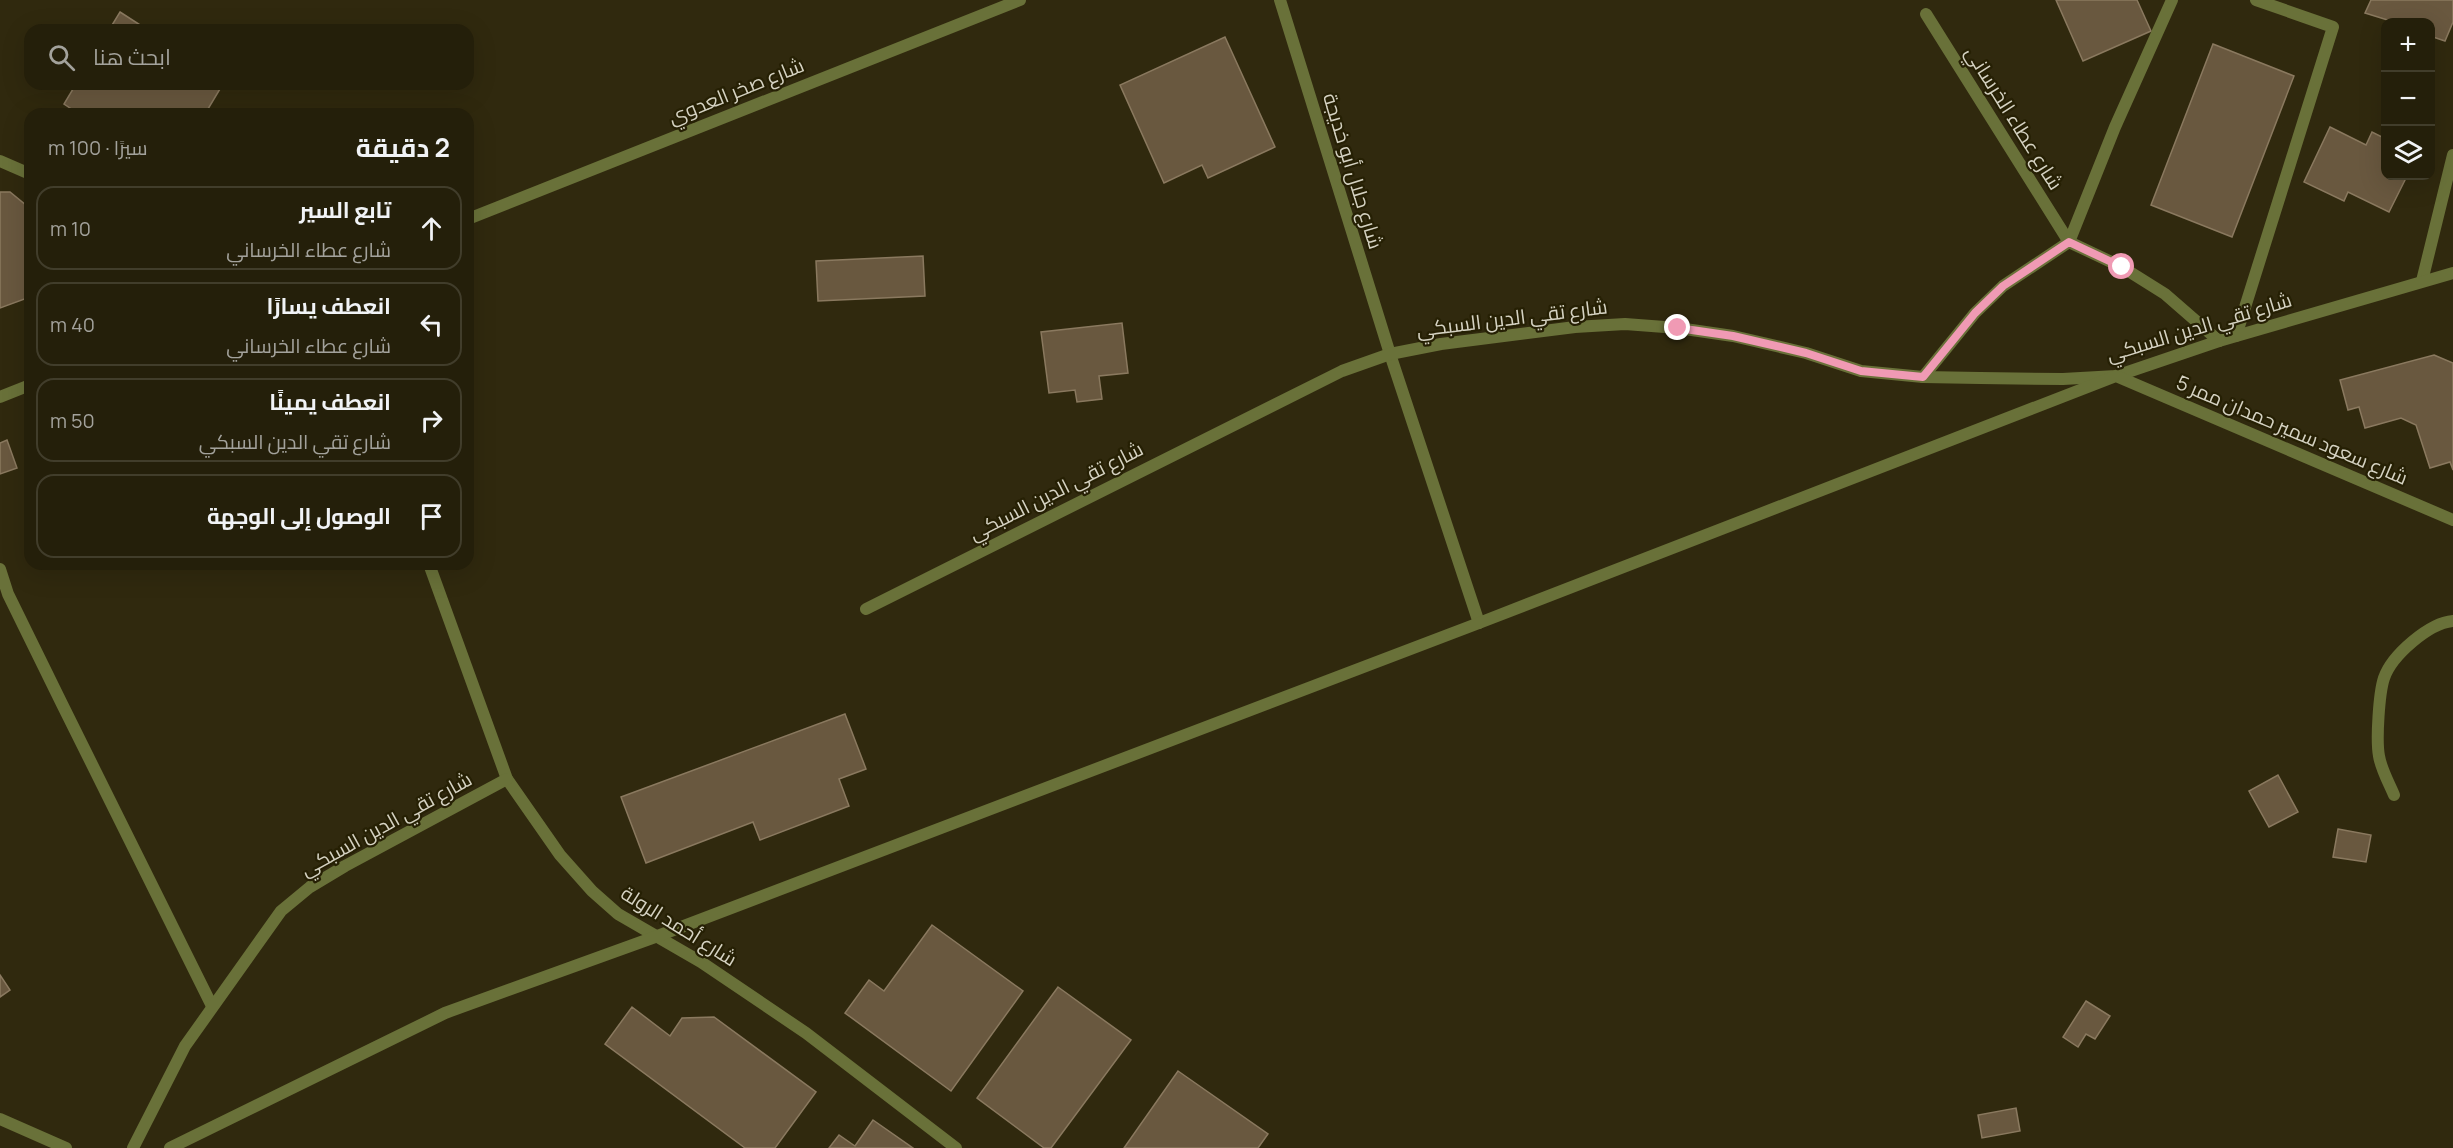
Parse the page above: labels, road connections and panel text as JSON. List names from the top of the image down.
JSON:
{
  "streets": {
    "street": [
      "شارع صخر العدوي",
      "شارع عطاء الخرساني",
      "شارع جلال أبو خديجة",
      "شارع تقي الدين السبكي",
      "شارع سعود سمير حمدان ممر 5",
      "شارع أحمد الرولة"
    ]
  },
  "crossings": [
    ["شارع جلال أبو خديجة", "شارع تقي الدين السبكي"],
    ["شارع تقي الدين السبكي", "شارع سعود سمير حمدان ممر 5"],
    ["شارع تقي الدين السبكي", "شارع أحمد الرولة"]
  ],
  "page": {
    "map_buttons": ["+", "−"],
    "search": "ابحث هنا",
    "heading": ["2 دقيقة", "سيرًا · 100 m"],
    "list": [
      ["تابع السير", "شارع عطاء الخرساني", "10 m"],
      ["انعطف يسارًا", "شارع عطاء الخرساني", "40 m"],
      ["انعطف يمينًا", "شارع تقي الدين السبكي", "50 m"],
      "الوصول إلى الوجهة"
    ]
  }
}
